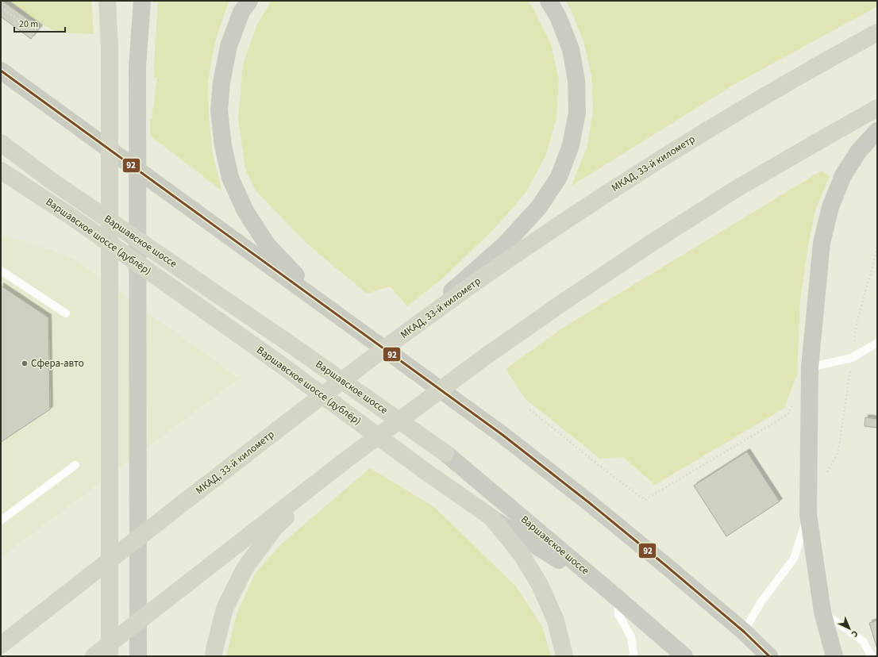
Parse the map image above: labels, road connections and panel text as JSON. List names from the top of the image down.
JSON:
{
  "streets": {
    "highway": ["МКАД, 33-й километр", "Варшавское шоссе (дублёр)", "Варшавское шоссе"]
  },
  "crossings": [
    ["Варшавское шоссе (дублёр)", "Варшавское шоссе"]
  ],
  "places": ["Сфера-авто"],
  "lines": ["transit line 92"],
  "scale_bar": "20 m",
  "north": "bottom right"
}
